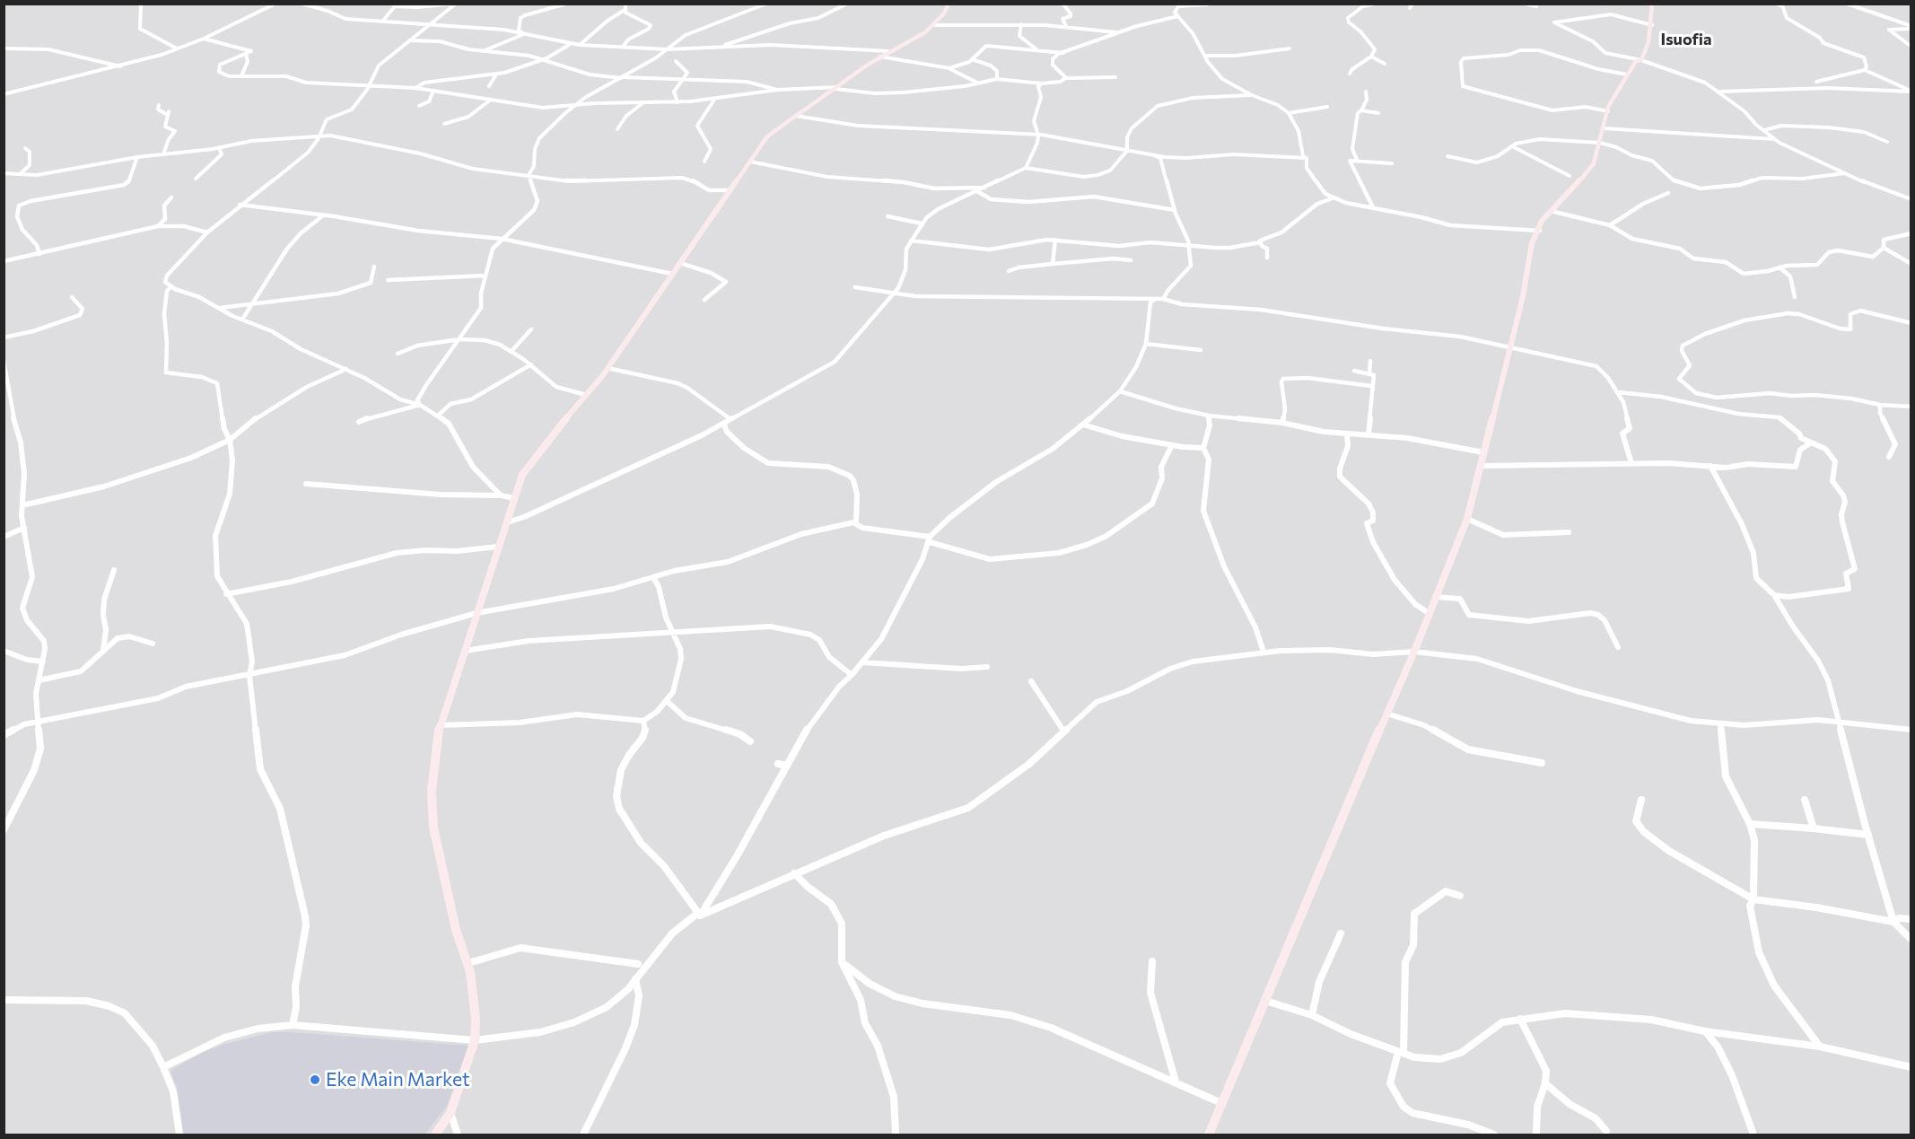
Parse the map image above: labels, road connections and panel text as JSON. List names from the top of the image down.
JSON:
{
  "districts": ["Isuofia"],
  "places": ["Eke Main Market"]
}
